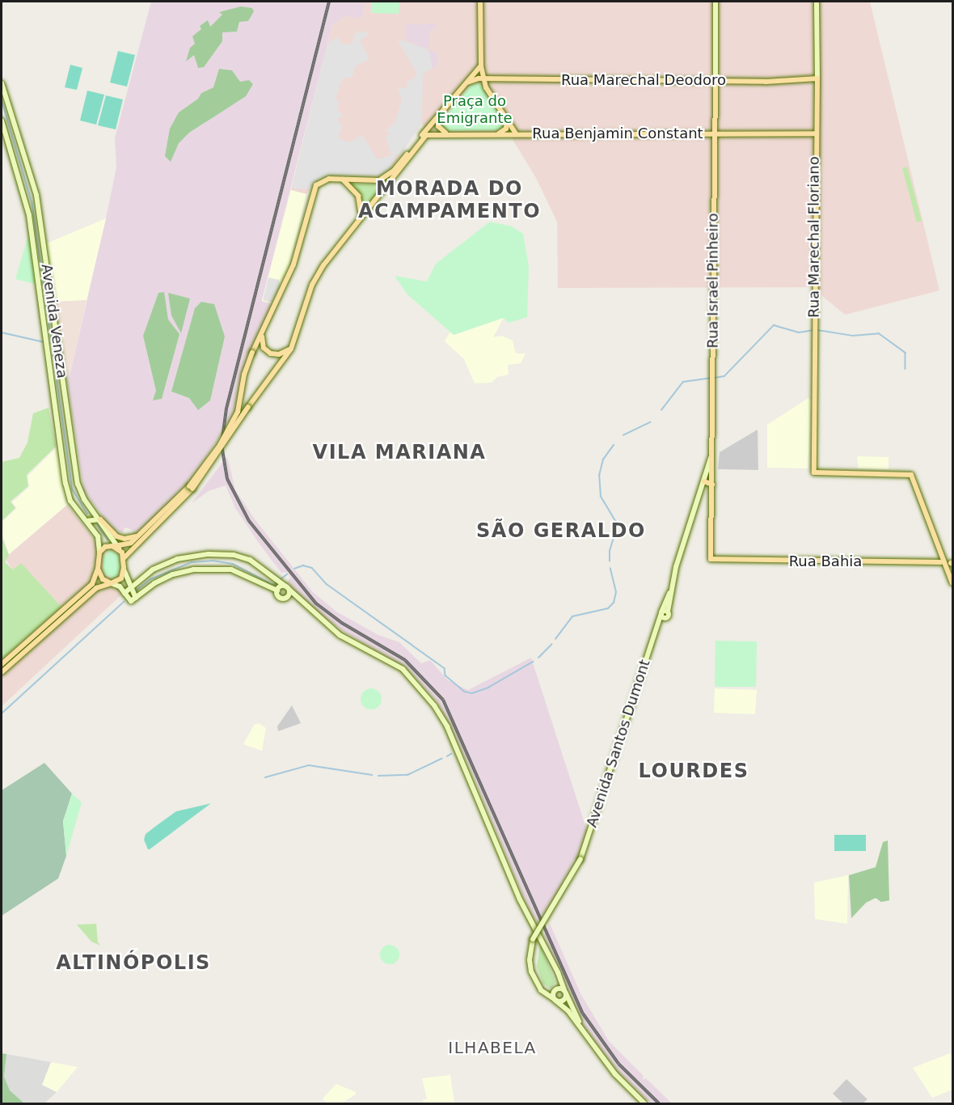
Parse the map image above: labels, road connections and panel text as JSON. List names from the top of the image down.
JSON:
{
  "streets": {
    "main road": [
      "Rua Marechal Deodoro",
      "Rua Benjamin Constant",
      "Rua Marechal Floriano",
      "Rua Israel Pinheiro",
      "Avenida Veneza",
      "Rua Bahia",
      "Avenida Santos Dumont"
    ]
  },
  "crossings": [
    ["Rua Marechal Deodoro", "Rua Marechal Floriano"],
    ["Rua Marechal Deodoro", "Rua Israel Pinheiro"],
    ["Rua Benjamin Constant", "Rua Marechal Floriano"],
    ["Rua Benjamin Constant", "Rua Israel Pinheiro"],
    ["Rua Israel Pinheiro", "Rua Bahia"],
    ["Rua Israel Pinheiro", "Avenida Santos Dumont"]
  ],
  "districts": [
    "MORADA DO ACAMPAMENTO",
    "VILA MARIANA",
    "SÃO GERALDO",
    "LOURDES",
    "ALTINÓPOLIS",
    "ILHABELA"
  ],
  "parks": ["Praça do Emigrante"]
}
